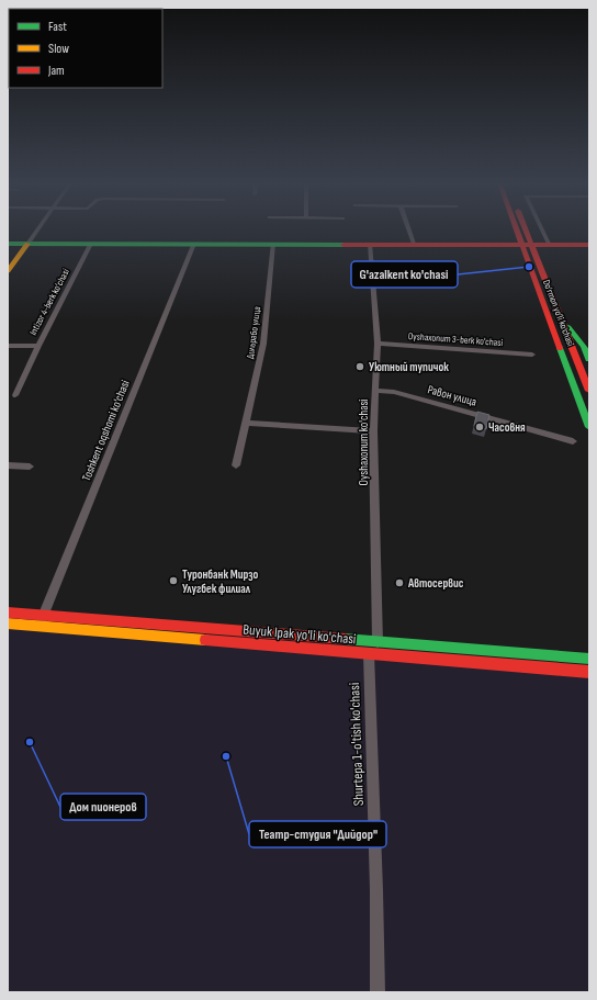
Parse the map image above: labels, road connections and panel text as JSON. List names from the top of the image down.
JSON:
{
  "streets": {
    "main road": ["Do‘rmon yo‘li ko‘chasi", "Buyuk Ipak yo'li ko'chasi"],
    "street": [
      "Intizor 4-berk ko'chasi",
      "Дильрабо улица",
      "Oyshaxonum 3-berk ko'chasi",
      "Равон улица",
      "Toshkent oqshomi ko'chasi",
      "Oyshaxonum ko'chasi",
      "Shurtepa 1-o'tish ko'chasi"
    ]
  },
  "crossings": [
    ["Oyshaxonum 3-berk ko'chasi", "Oyshaxonum ko'chasi"],
    ["Равон улица", "Oyshaxonum ko'chasi"],
    ["Toshkent oqshomi ko'chasi", "Buyuk Ipak yo'li ko'chasi"],
    ["Oyshaxonum ko'chasi", "Buyuk Ipak yo'li ko'chasi"],
    ["Oyshaxonum ko'chasi", "Shurtepa 1-o'tish ko'chasi"],
    ["Buyuk Ipak yo'li ko'chasi", "Shurtepa 1-o'tish ko'chasi"]
  ],
  "places": [
    "G'azalkent ko'chasi",
    "Уютный тупичок",
    "Часовня",
    "Туронбанк Мирзо Улугбек филиал",
    "Автосервис",
    "Дом пионеров",
    "Театр-студия \"Дийдор\""
  ],
  "legend": ["Fast", "Slow", "Jam"]
}
